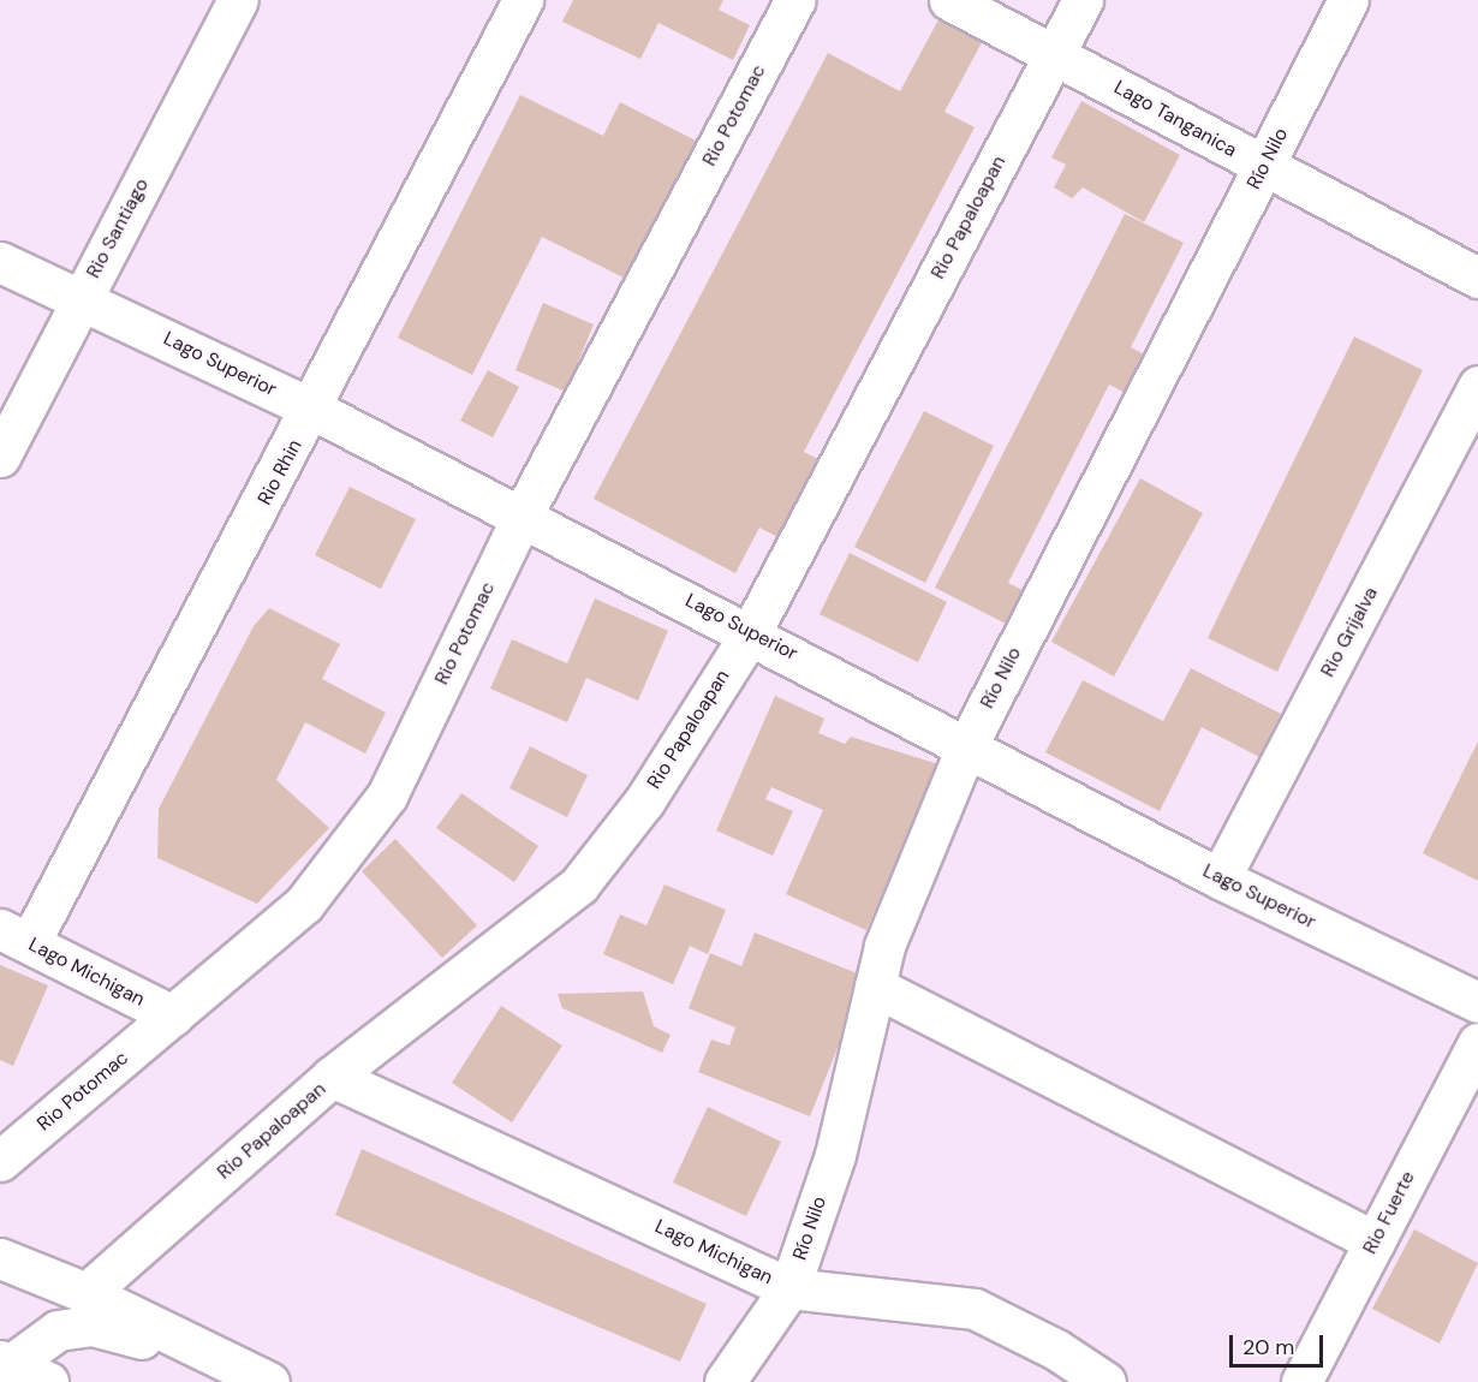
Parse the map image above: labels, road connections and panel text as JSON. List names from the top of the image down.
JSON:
{
  "streets": {
    "street": [
      "Rio Potomac",
      "Lago Tanganica",
      "Río Nilo",
      "Rio Papaloapan",
      "Rio Santiago",
      "Lago Superior",
      "Rio Rhin",
      "Rio Grijalva",
      "Lago Michigan",
      "Rio Fuerte"
    ]
  },
  "crossings": [
    ["Rio Potomac", "Lago Superior"],
    ["Rio Potomac", "Lago Michigan"],
    ["Lago Tanganica", "Río Nilo"],
    ["Lago Tanganica", "Rio Papaloapan"],
    ["Río Nilo", "Lago Superior"],
    ["Río Nilo", "Lago Michigan"],
    ["Rio Papaloapan", "Lago Superior"],
    ["Rio Papaloapan", "Lago Michigan"],
    ["Rio Santiago", "Lago Superior"],
    ["Lago Superior", "Rio Rhin"],
    ["Lago Superior", "Rio Grijalva"],
    ["Rio Rhin", "Lago Michigan"]
  ],
  "scale_bar": "20 m"
}
